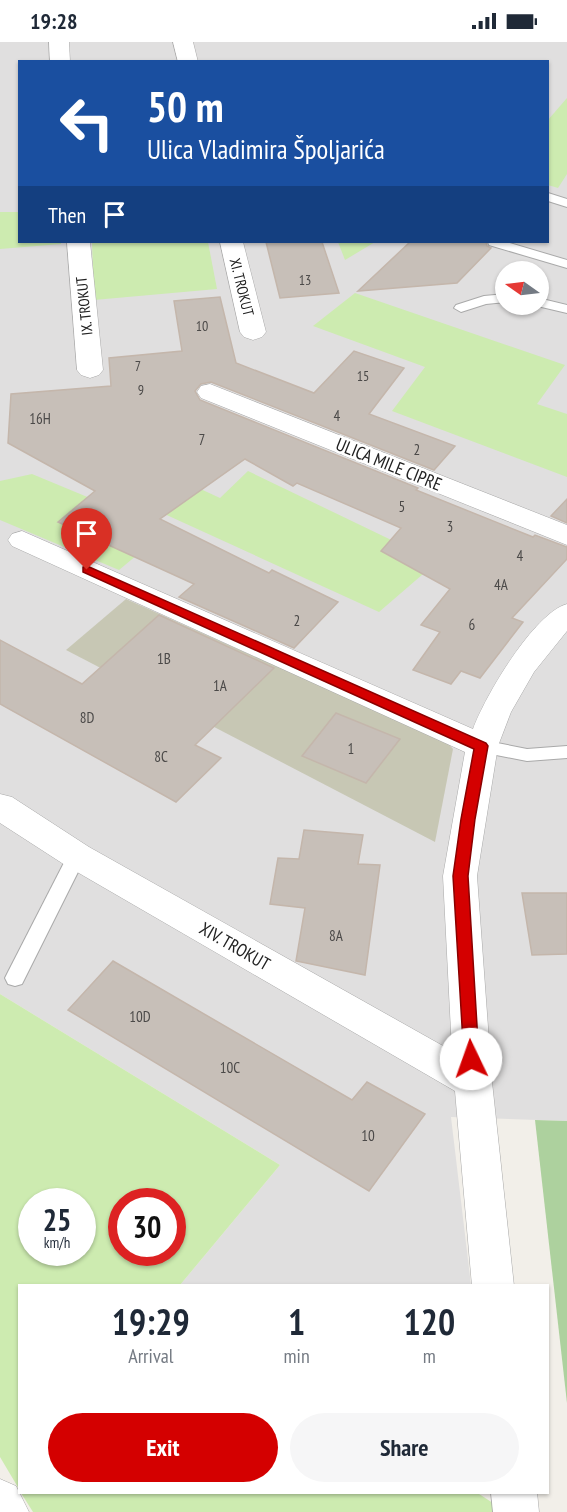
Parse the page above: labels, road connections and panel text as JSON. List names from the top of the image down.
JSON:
{
  "streets": {
    "street": [
      "XI. TROKUT",
      "IX. TROKUT",
      "ULICA MILE CIPRE",
      "XIV. TROKUT"
    ]
  },
  "house_numbers": [
    "13",
    "10",
    "7",
    "15",
    "9",
    "4",
    "16H",
    "7",
    "2",
    "5",
    "3",
    "4",
    "4A",
    "2",
    "6",
    "1B",
    "1A",
    "8D",
    "1",
    "8C",
    "8A",
    "10D",
    "10C",
    "10"
  ],
  "north": "left",
  "page": {
    "status": "19:28",
    "turn": ["50 m", "Ulica Vladimira Špoljarića"],
    "then": "Then",
    "speed": "25 km/h",
    "limit": "30",
    "eta": [
      "19:29",
      "Arrival",
      "1",
      "min",
      "120",
      "m"
    ],
    "buttons": ["Exit", "Share"]
  }
}
